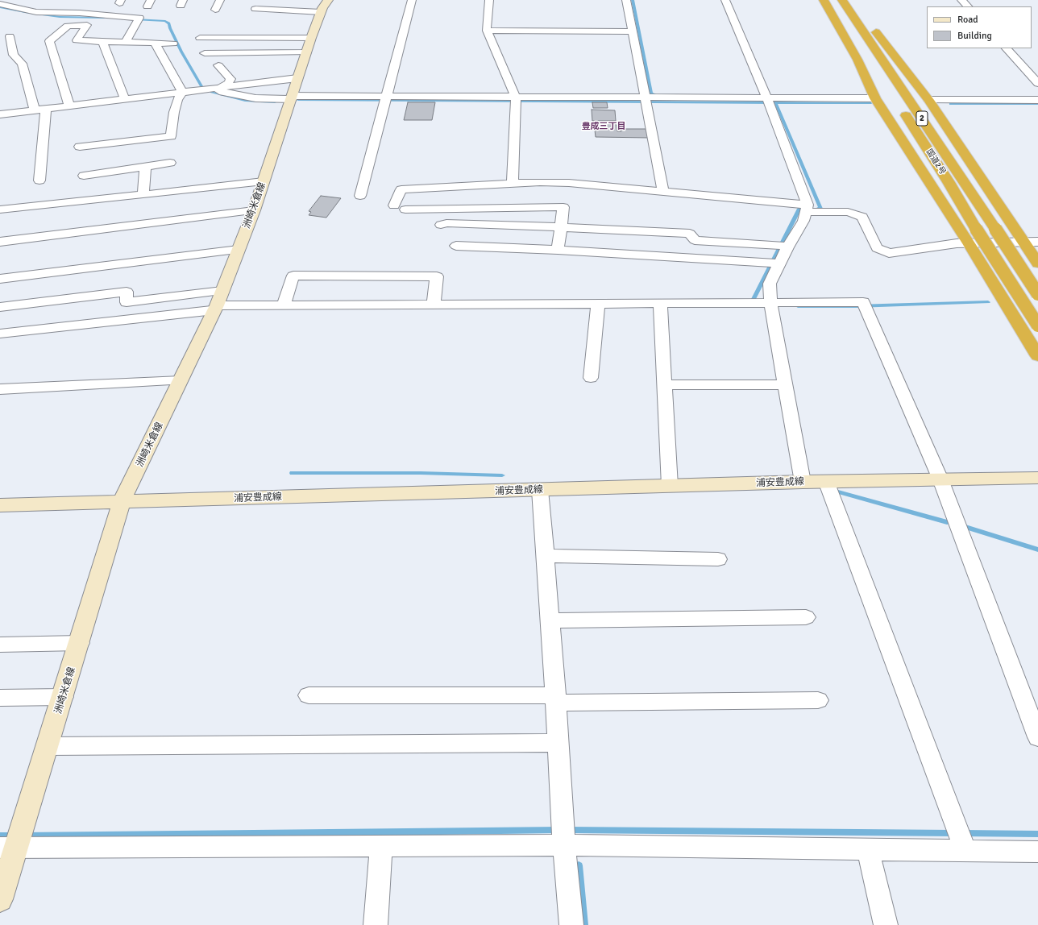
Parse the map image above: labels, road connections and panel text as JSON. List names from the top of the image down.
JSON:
{
  "streets": {
    "highway": ["2", "国道2号"],
    "main road": ["洲崎米倉線", "浦安豊成線"]
  },
  "crossings": [
    ["洲崎米倉線", "浦安豊成線"]
  ],
  "districts": ["豊成三丁目"],
  "legend": ["Road", "Building"]
}
